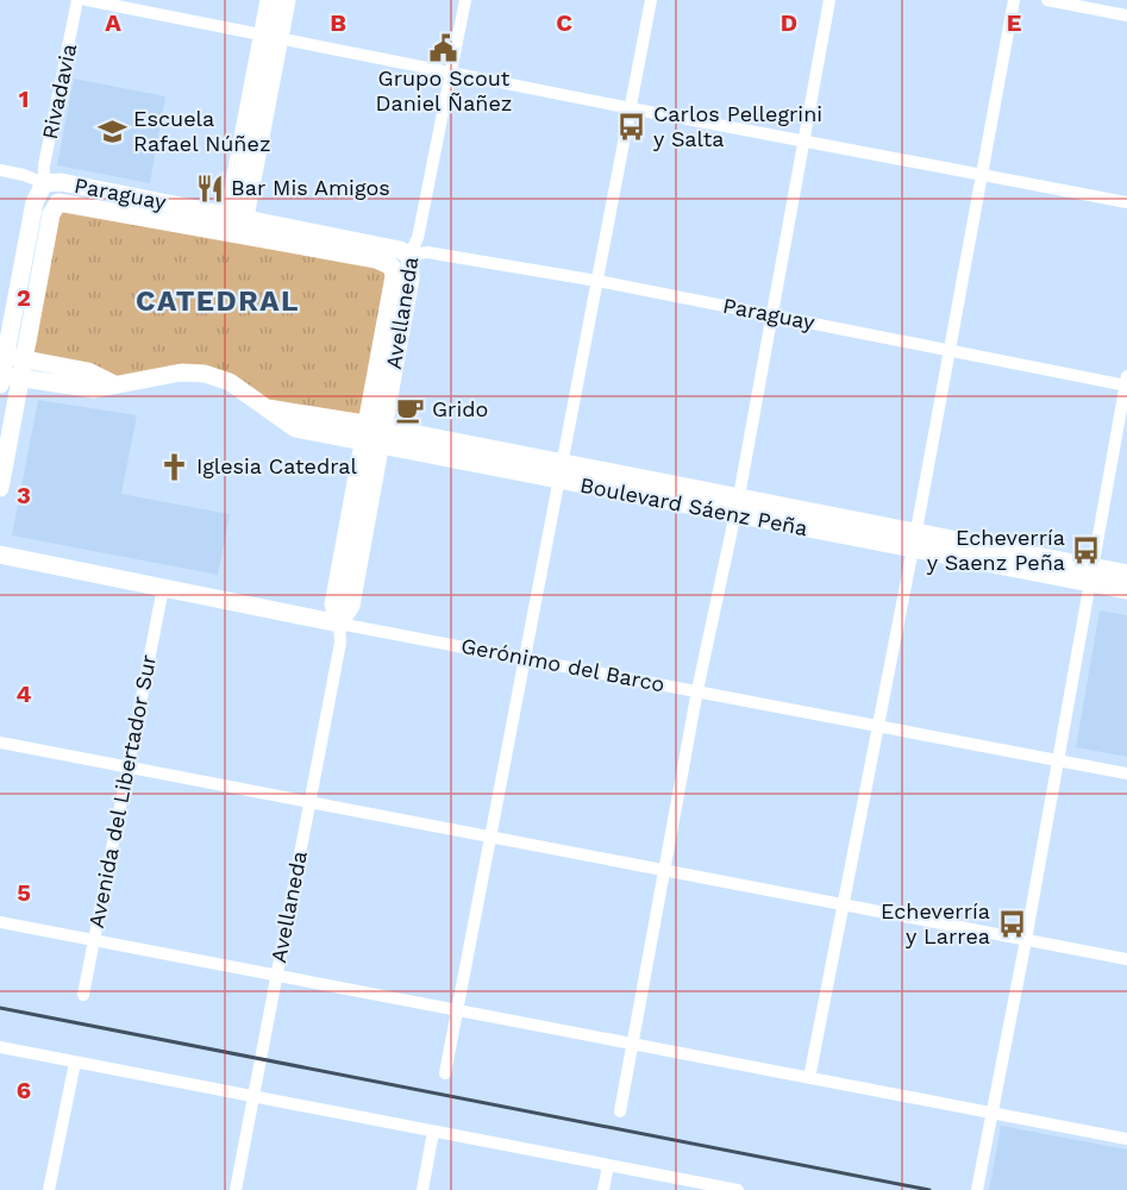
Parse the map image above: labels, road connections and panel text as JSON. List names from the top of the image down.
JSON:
{
  "streets": {
    "main road": [
      "Rivadavia",
      "Paraguay",
      "Avellaneda",
      "Boulevard Sáenz Peña",
      "Gerónimo del Barco"
    ],
    "street": ["Avenida del Libertador Sur"]
  },
  "crossings": [
    ["Rivadavia", "Paraguay"],
    ["Rivadavia", "Boulevard Sáenz Peña"],
    ["Paraguay", "Avellaneda"],
    ["Avellaneda", "Boulevard Sáenz Peña"],
    ["Avellaneda", "Gerónimo del Barco"],
    ["Gerónimo del Barco", "Avenida del Libertador Sur"]
  ],
  "districts": ["CATEDRAL"],
  "places": {
    "public building": ["Grupo Scout Daniel Ñañez"],
    "bus stop": ["Carlos Pellegrini y Salta", "Echeverría y Saenz Peña", "Echeverría y Larrea"],
    "school or university": ["Escuela Rafael Núñez"],
    "restaurant": ["Bar Mis Amigos"],
    "cafe": ["Grido"],
    "church": ["Iglesia Catedral"]
  },
  "grid": {
    "columns": [
      "A",
      "B",
      "C",
      "D",
      "E"
    ],
    "rows": [
      "1",
      "2",
      "3",
      "4",
      "5",
      "6"
    ]
  }
}
